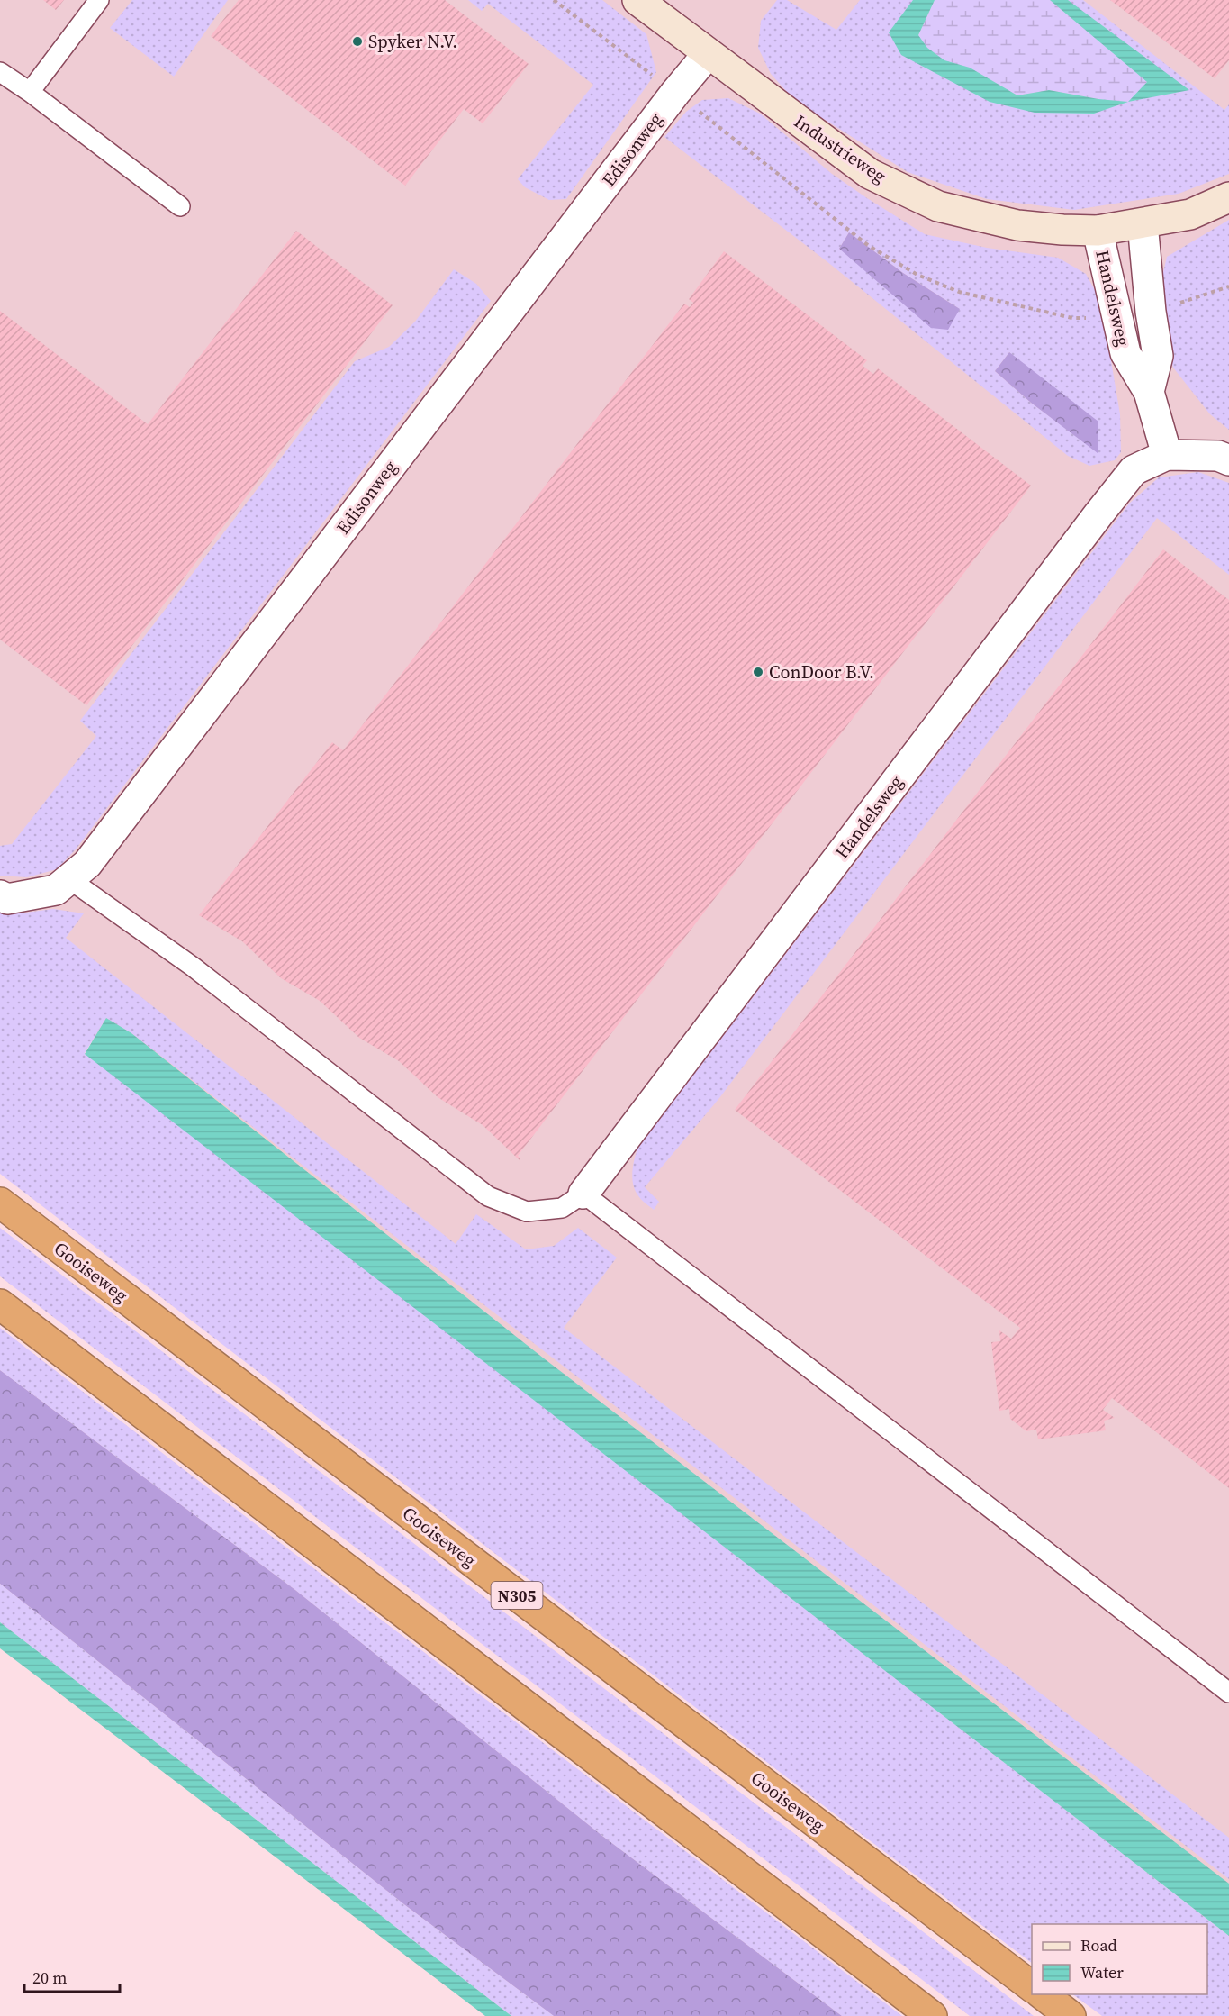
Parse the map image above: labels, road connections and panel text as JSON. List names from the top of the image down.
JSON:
{
  "streets": {
    "highway": ["Gooiseweg", "N305"],
    "street": ["Industrieweg", "Edisonweg", "Handelsweg"]
  },
  "crossings": [
    ["Industrieweg", "Edisonweg"],
    ["Industrieweg", "Handelsweg"]
  ],
  "places": ["Spyker N.V.", "ConDoor B.V."],
  "legend": ["Road", "Water"],
  "scale_bar": "20 m"
}
